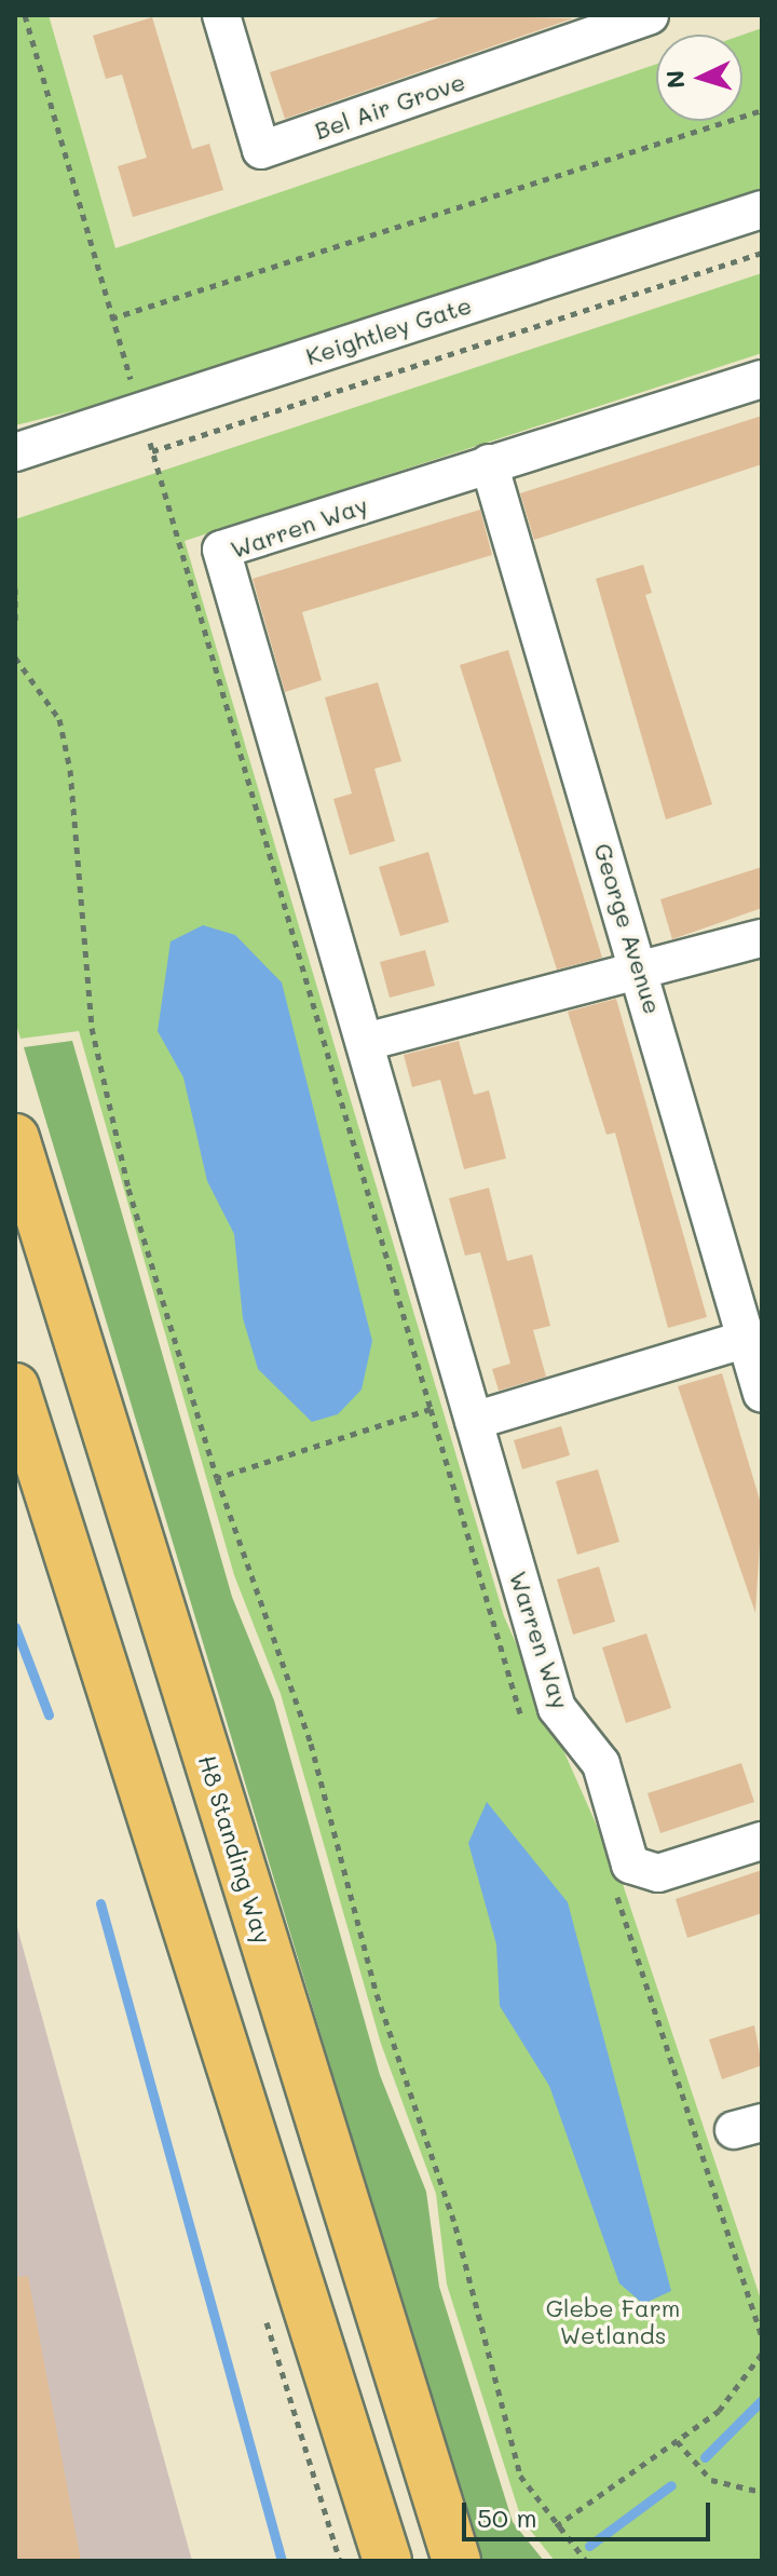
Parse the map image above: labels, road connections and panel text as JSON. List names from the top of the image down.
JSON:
{
  "streets": {
    "highway": ["H8 Standing Way"],
    "street": [
      "Bel Air Grove",
      "Keightley Gate",
      "Warren Way",
      "George Avenue"
    ]
  },
  "crossings": [
    ["Warren Way", "George Avenue"]
  ],
  "parks": ["Glebe Farm Wetlands"],
  "scale_bar": "50 m",
  "north": "left"
}
